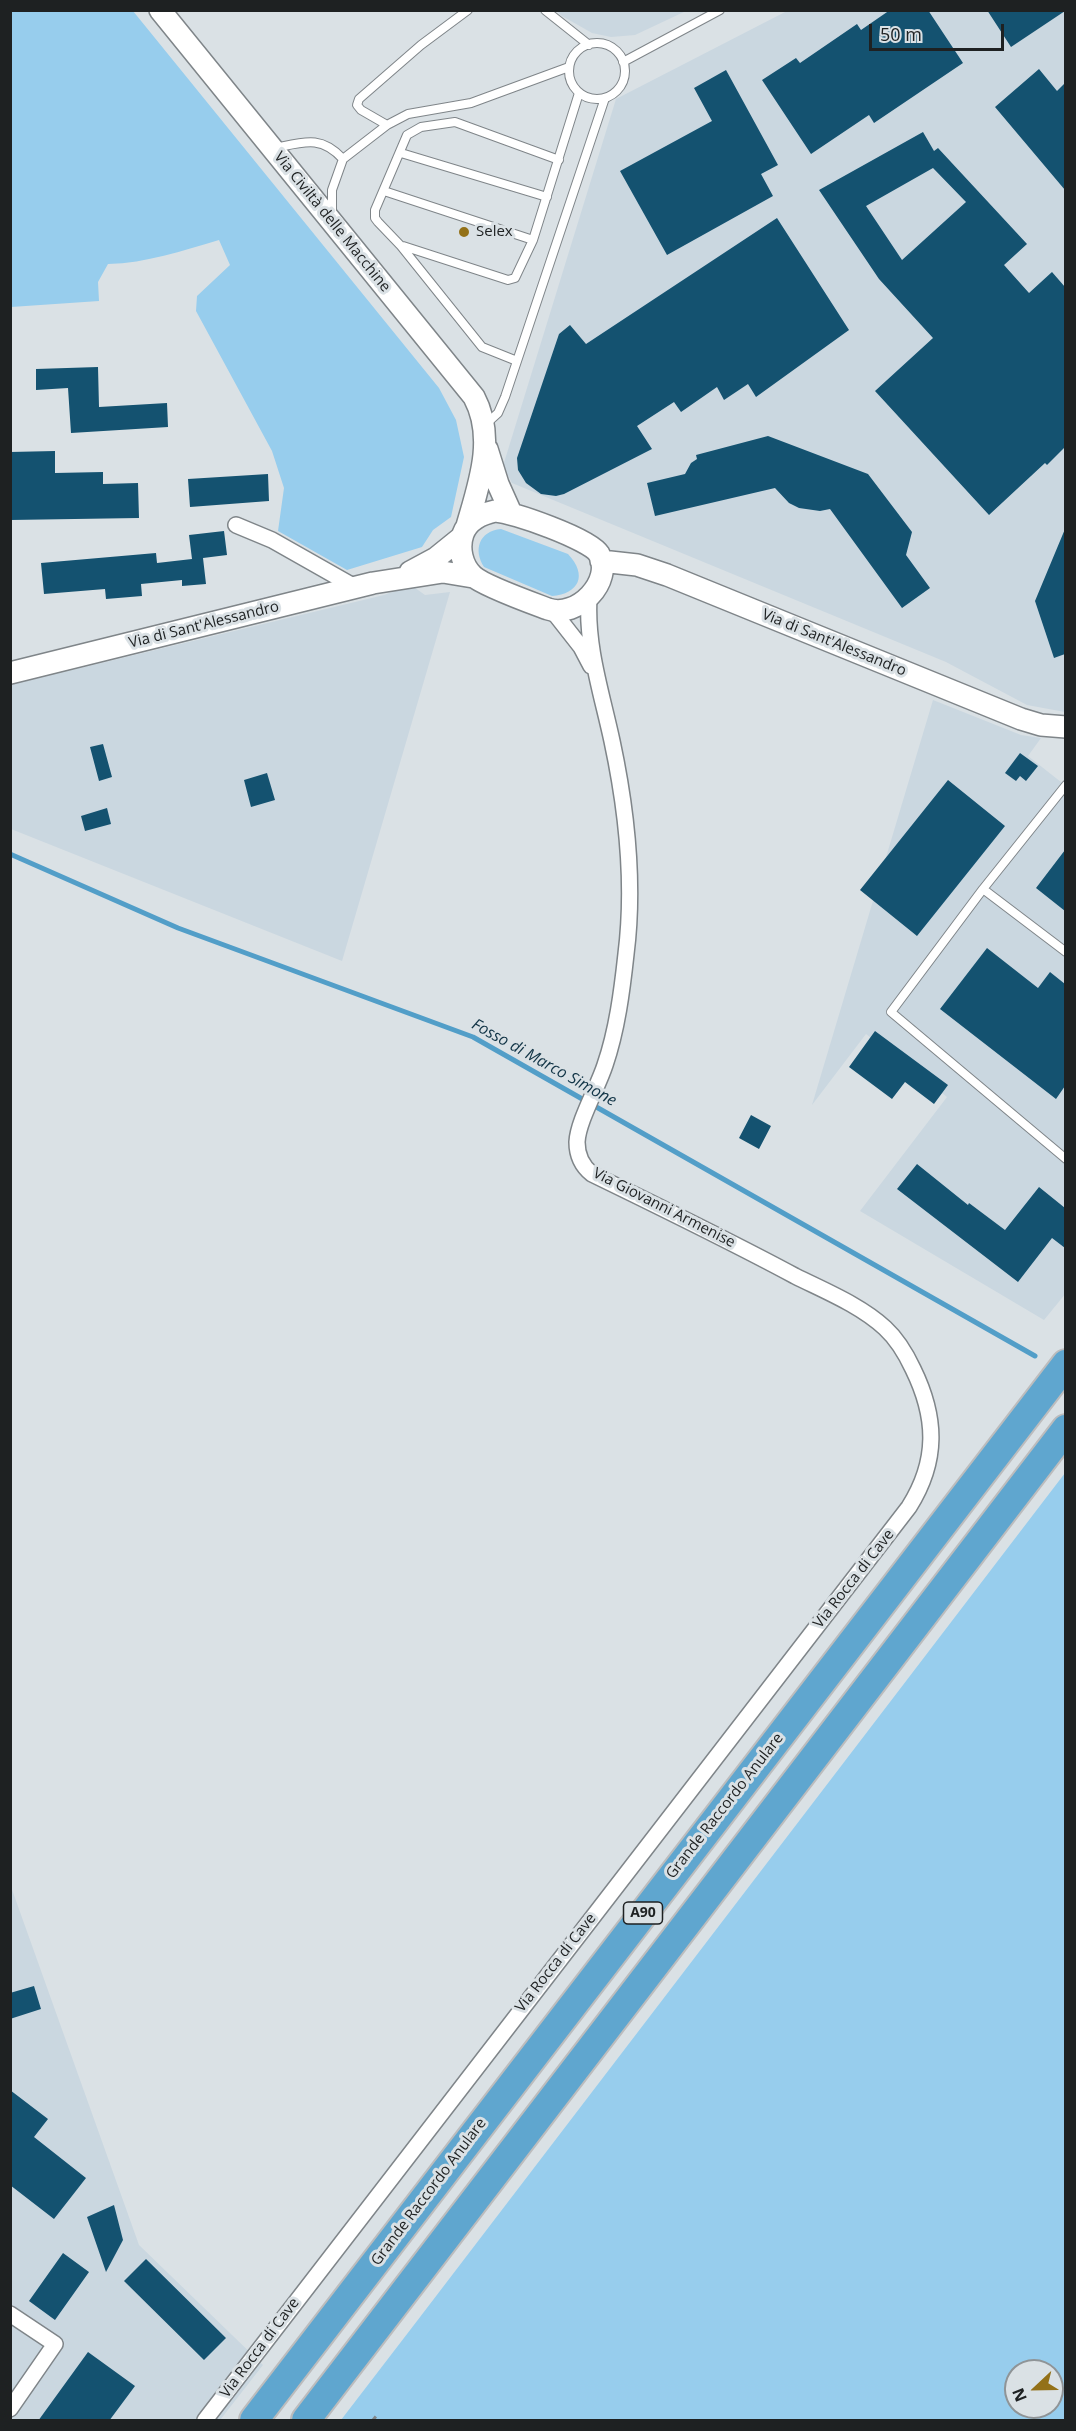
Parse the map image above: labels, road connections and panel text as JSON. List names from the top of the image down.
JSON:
{
  "streets": {
    "highway": ["Grande Raccordo Anulare", "A90"],
    "street": [
      "Via Civiltà delle Macchine",
      "Via di Sant'Alessandro",
      "Via Giovanni Armenise",
      "Via Rocca di Cave"
    ]
  },
  "crossings": [
    ["Via Civiltà delle Macchine", "Via di Sant'Alessandro"],
    ["Via di Sant'Alessandro", "Via Giovanni Armenise"],
    ["Via Giovanni Armenise", "Via Rocca di Cave"]
  ],
  "water": ["Fosso di Marco Simone"],
  "places": ["Selex"],
  "scale_bar": "50 m",
  "north": "left"
}
